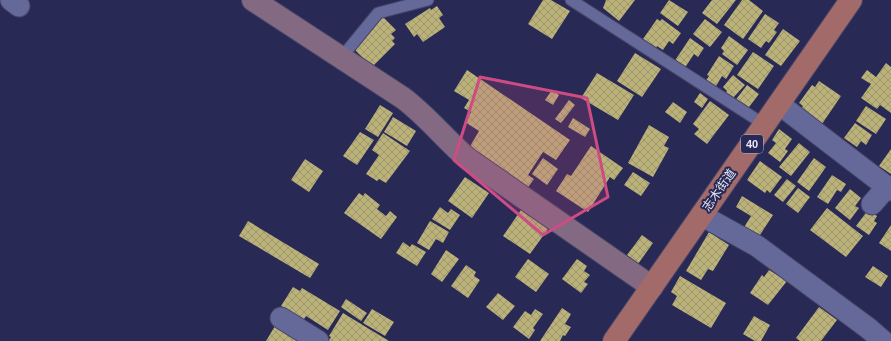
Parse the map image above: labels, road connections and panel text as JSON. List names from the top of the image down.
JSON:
{
  "streets": {
    "main road": ["40", "志木街道"]
  }
}
